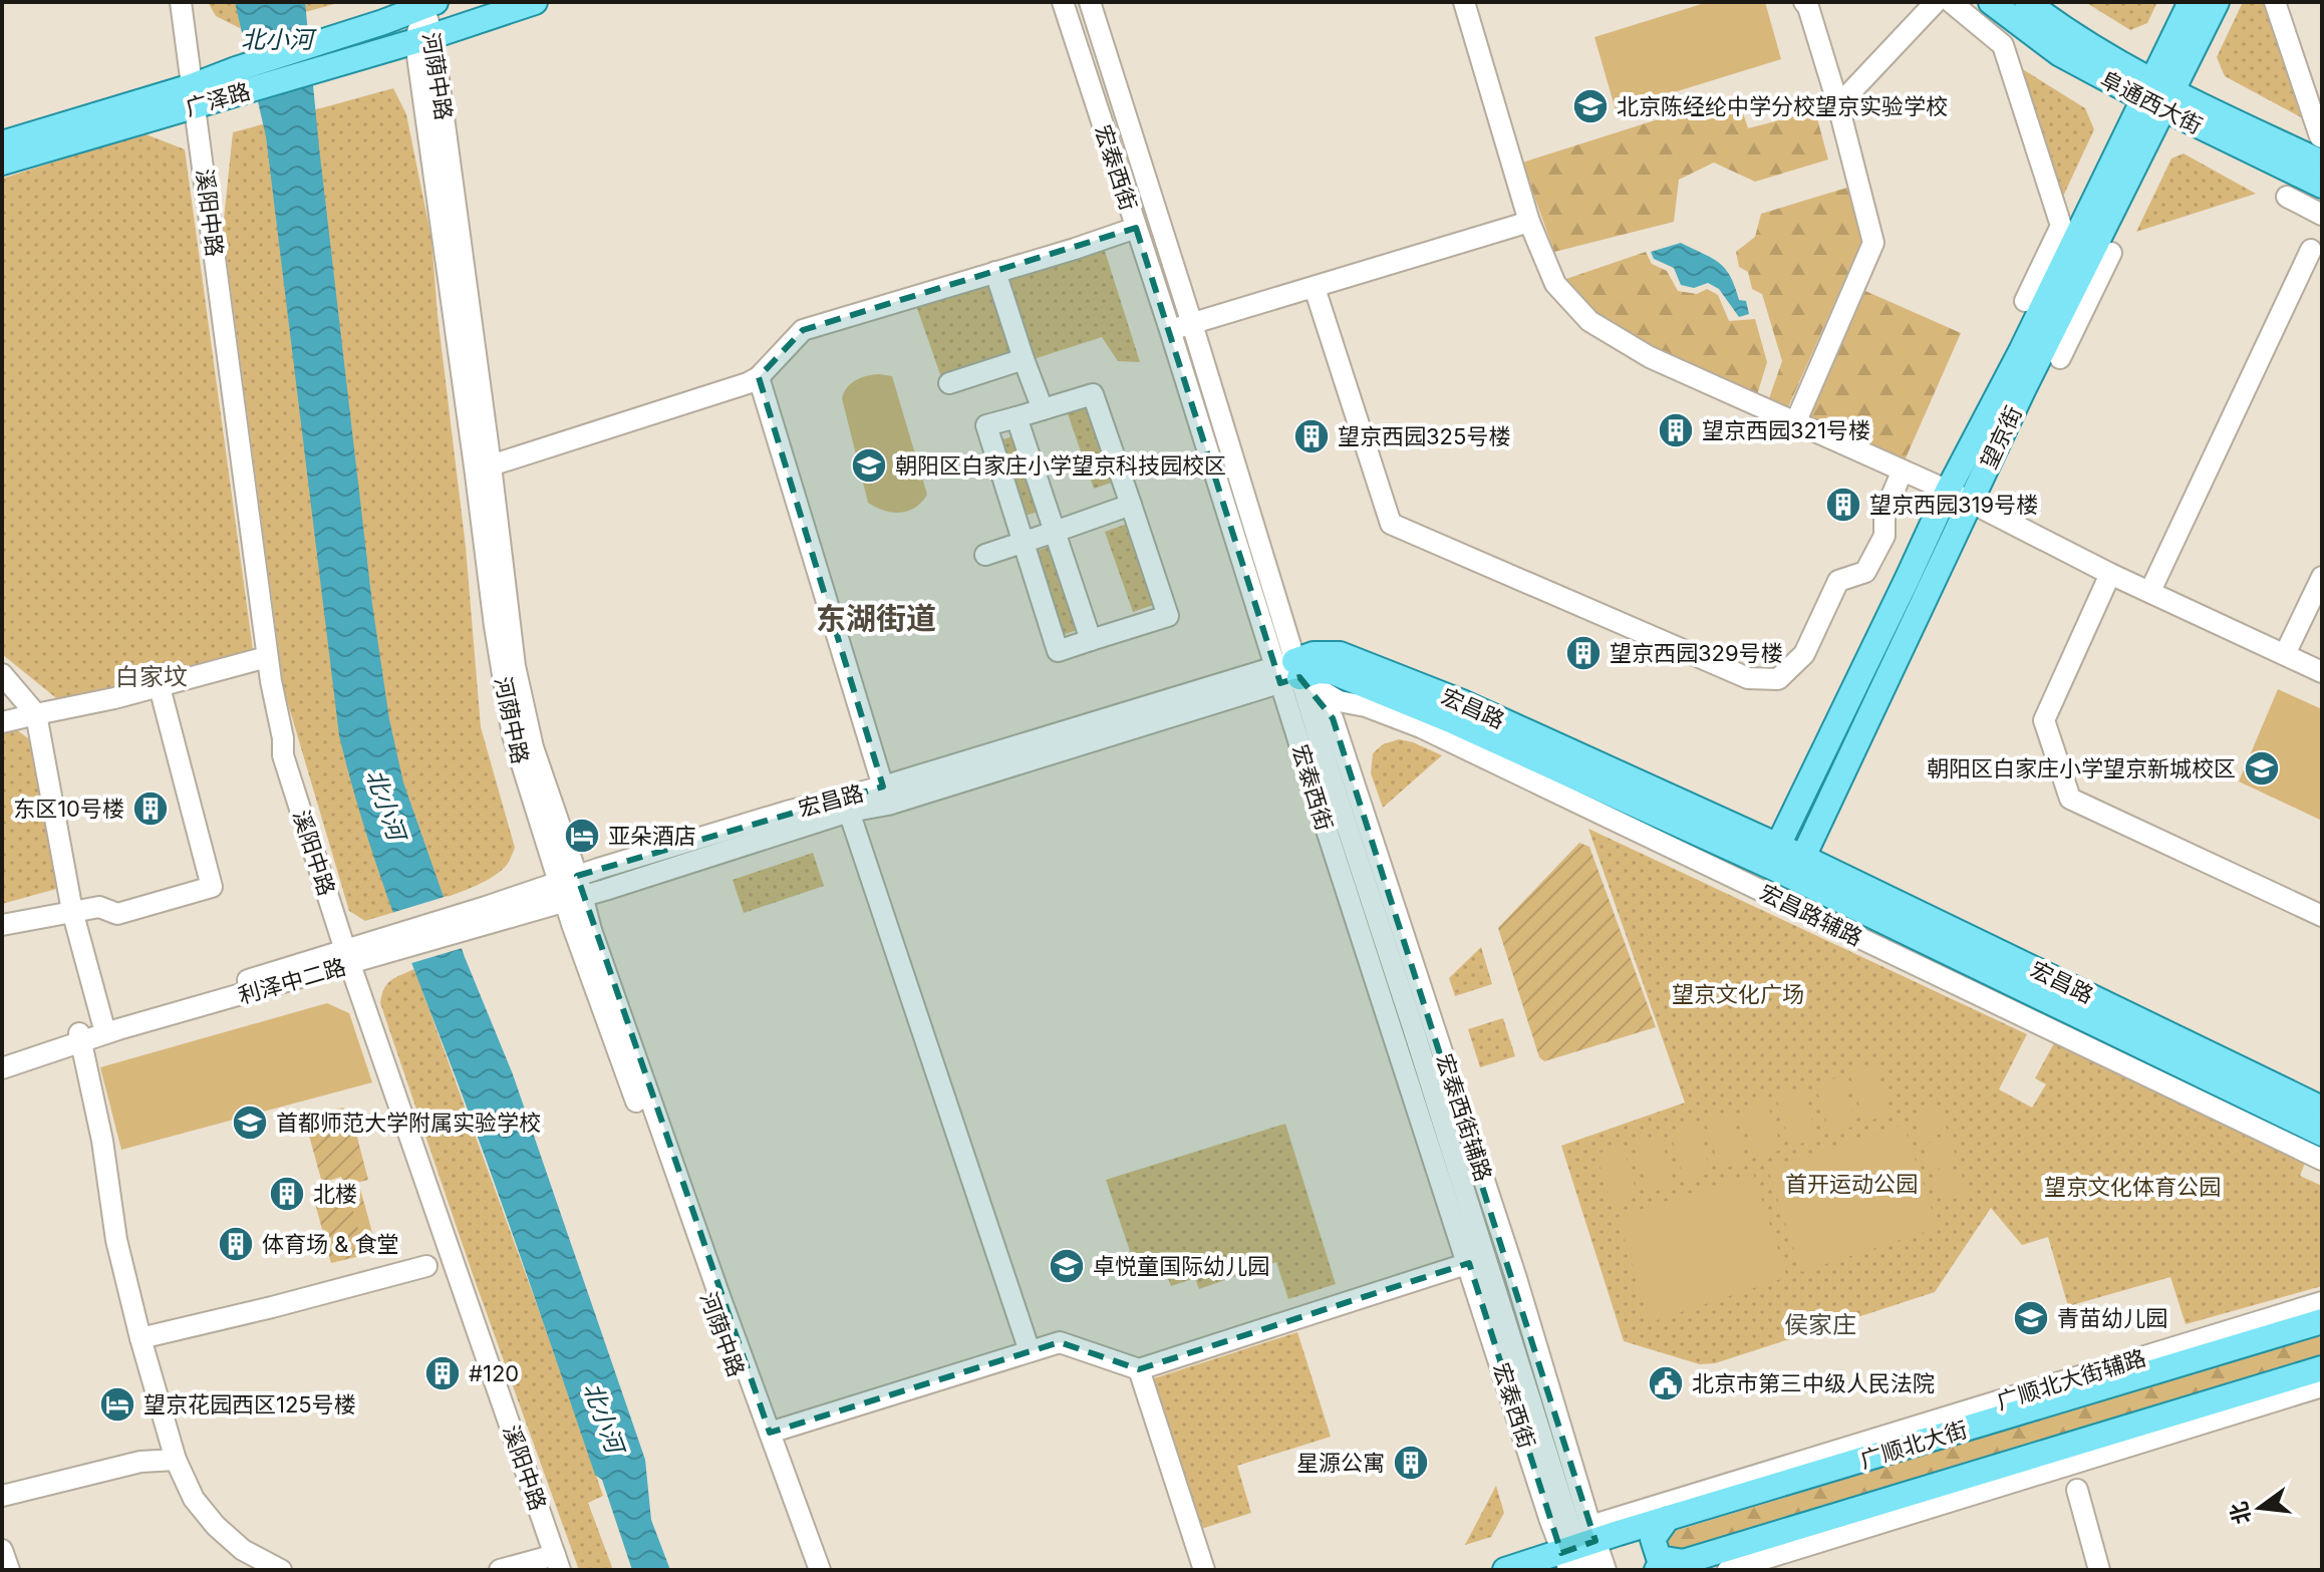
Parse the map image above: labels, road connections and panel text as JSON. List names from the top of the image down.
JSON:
{
  "streets": {
    "main road": [
      "广泽路",
      "阜通西大街",
      "望京街",
      "宏昌路",
      "广顺北大街"
    ],
    "street": [
      "河荫中路",
      "宏泰西街",
      "溪阳中路",
      "宏昌路辅路",
      "利泽中二路",
      "广顺北大街辅路"
    ]
  },
  "crossings": [
    ["河荫中路", "广泽路"],
    ["河荫中路", "宏昌路"],
    ["河荫中路", "利泽中二路"],
    ["广泽路", "溪阳中路"],
    ["阜通西大街", "望京街"],
    ["宏泰西街", "宏昌路"],
    ["宏泰西街", "宏昌路辅路"],
    ["宏泰西街", "广顺北大街辅路"],
    ["宏泰西街", "广顺北大街"],
    ["溪阳中路", "利泽中二路"],
    ["望京街", "宏昌路"],
    ["宏昌路", "宏昌路辅路"],
    ["宏昌路", "利泽中二路"],
    ["广顺北大街辅路", "广顺北大街"]
  ],
  "districts": ["东湖街道", "白家坟", "侯家庄"],
  "water": ["北小河"],
  "parks": ["望京文化广场", "首开运动公园", "望京文化体育公园"],
  "places": {
    "school or university": [
      "北京陈经纶中学分校望京实验学校",
      "朝阳区白家庄小学望京科技园校区",
      "朝阳区白家庄小学望京新城校区",
      "首都师范大学附属实验学校",
      "卓悦童国际幼儿园",
      "青苗幼儿园"
    ],
    "building": [
      "望京西园321号楼",
      "望京西园325号楼",
      "望京西园319号楼",
      "望京西园329号楼",
      "东区10号楼",
      "北楼",
      "体育场 & 食堂",
      "#120",
      "星源公寓"
    ],
    "hotel": ["亚朵酒店", "望京花园西区125号楼"],
    "public building": ["北京市第三中级人民法院"]
  },
  "north": "left"
}
